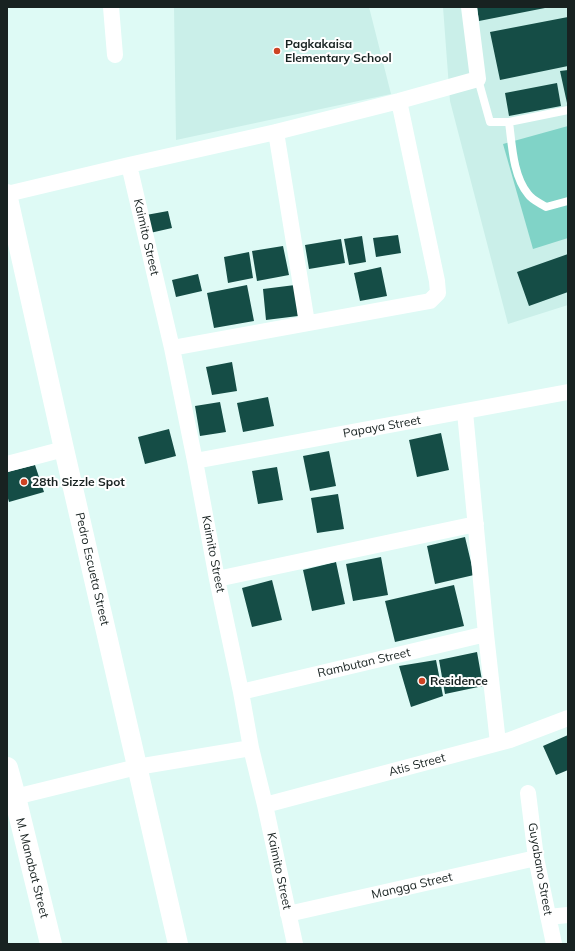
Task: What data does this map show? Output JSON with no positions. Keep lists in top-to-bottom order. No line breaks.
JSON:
{"streets":{"main road":["M. Manabat Street"],"street":["Kaimito Street","Papaya Street","Pedro Escueta Street","Rambutan Street","Atis Street","Guyabano Street","Mangga Street"]},"crossings":[["Kaimito Street","Papaya Street"],["Kaimito Street","Rambutan Street"],["Kaimito Street","Atis Street"],["Kaimito Street","Mangga Street"],["Guyabano Street","Mangga Street"]],"places":["Pagkakaisa Elementary School","28th Sizzle Spot","Residence"]}
